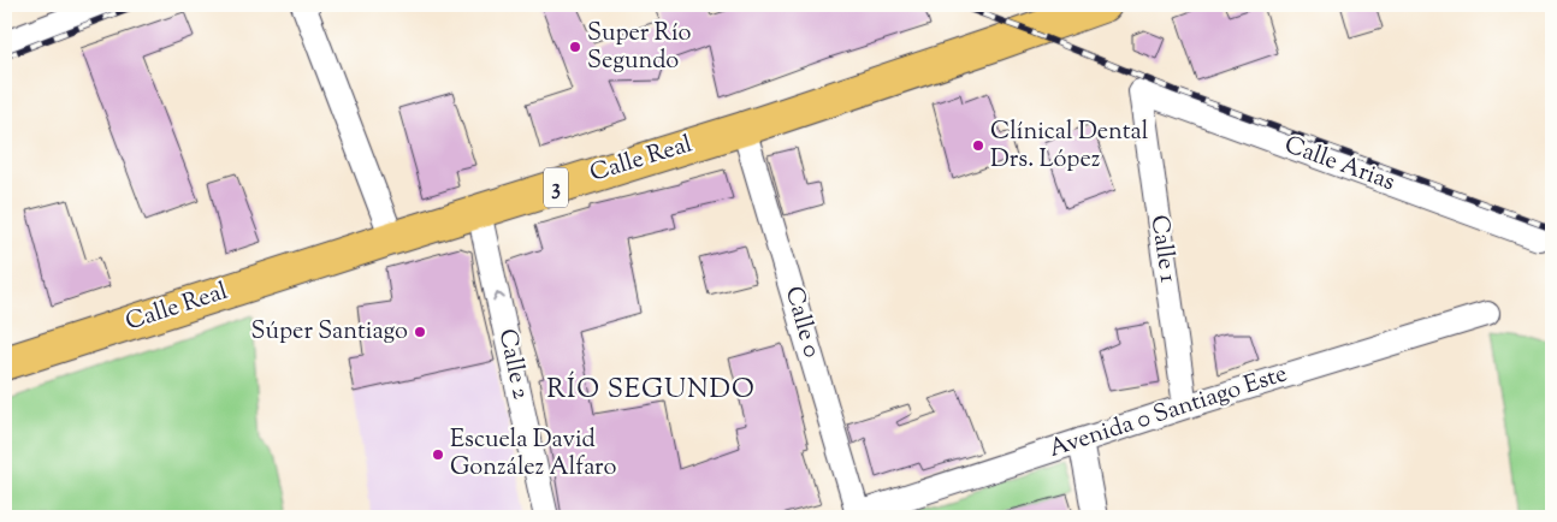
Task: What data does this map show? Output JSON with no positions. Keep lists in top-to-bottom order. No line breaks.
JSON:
{"streets":{"main road":["Calle Real","3"],"street":["Calle Arias","Calle 1","Calle 0","Calle 2","Avenida 0 Santiago Este"]},"crossings":[["Calle Real","Calle 0"],["Calle Real","Calle 2"],["Calle Arias","Calle 1"],["Calle 1","Avenida 0 Santiago Este"],["Calle 0","Avenida 0 Santiago Este"]],"one_way":["Calle 2"],"districts":["RÍO SEGUNDO"],"places":["Super Río Segundo","Clínical Dental Drs. López","Súper Santiago","Escuela David González Alfaro"]}
